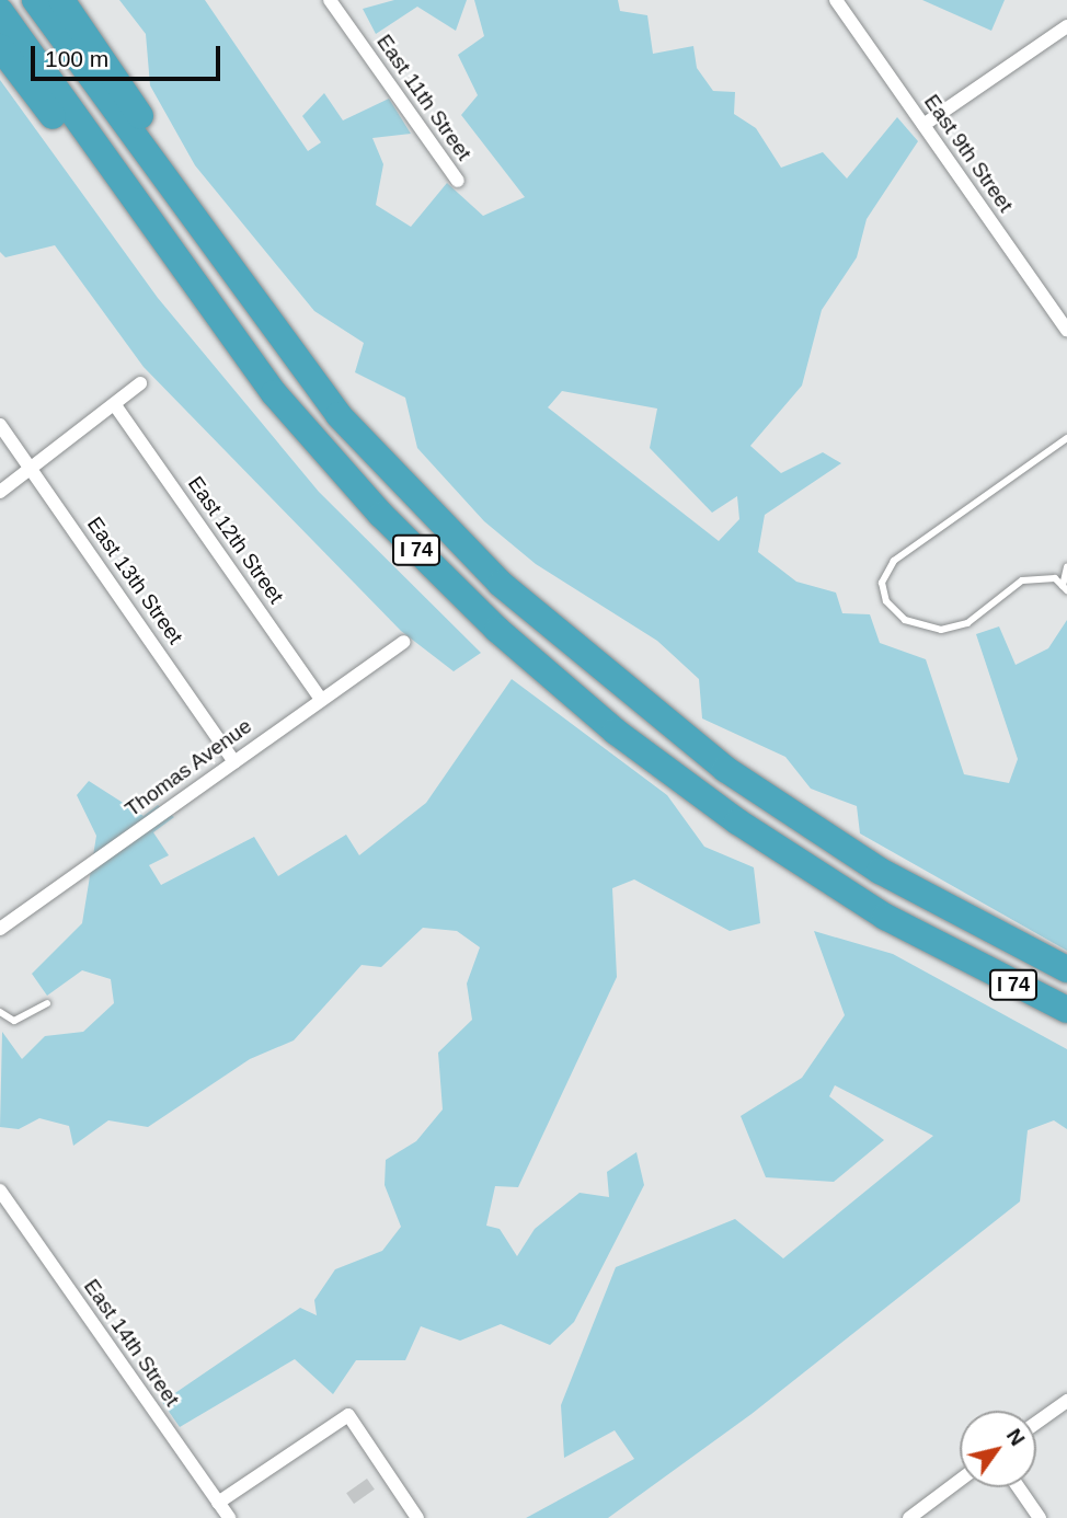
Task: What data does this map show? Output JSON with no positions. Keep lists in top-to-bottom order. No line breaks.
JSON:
{"streets":{"highway":["I 74"],"street":["East 11th Street","East 9th Street","East 12th Street","East 13th Street","Thomas Avenue","East 14th Street"]},"crossings":[["East 12th Street","Thomas Avenue"],["East 13th Street","Thomas Avenue"]],"scale_bar":"100 m","north":"top right"}
